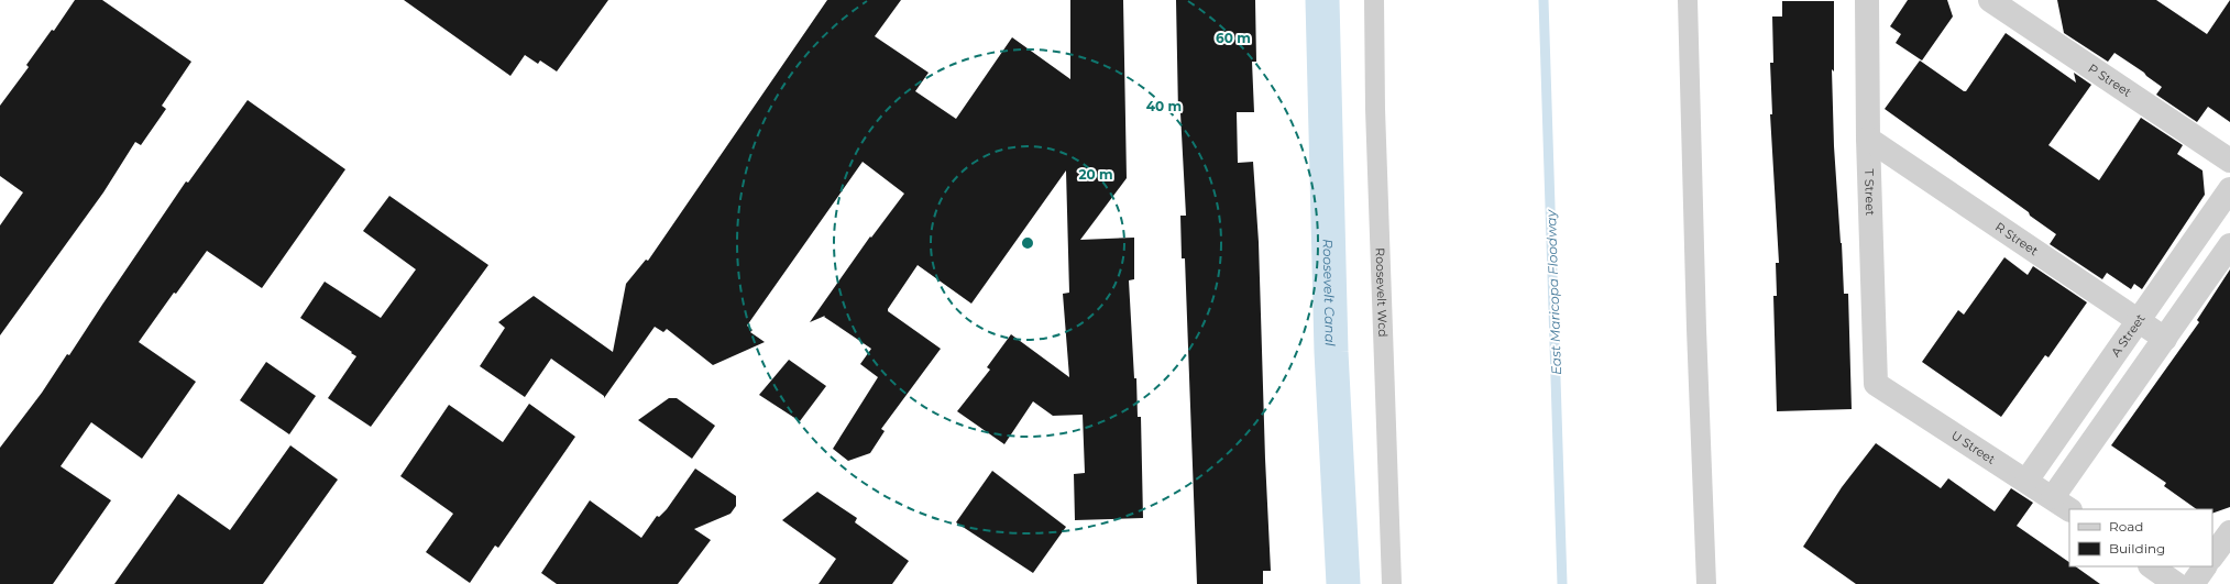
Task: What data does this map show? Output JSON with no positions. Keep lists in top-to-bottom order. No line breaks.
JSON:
{"streets":{"street":["P Street","T Street","R Street","A Street","U Street"],"lane":["Roosevelt Wcd"]},"crossings":[["T Street","R Street"],["T Street","U Street"],["R Street","A Street"],["A Street","U Street"]],"water":["Roosevelt Canal","East Maricopa Floodway"],"legend":["Road","Building"],"rings":["60 m","40 m","20 m"]}
